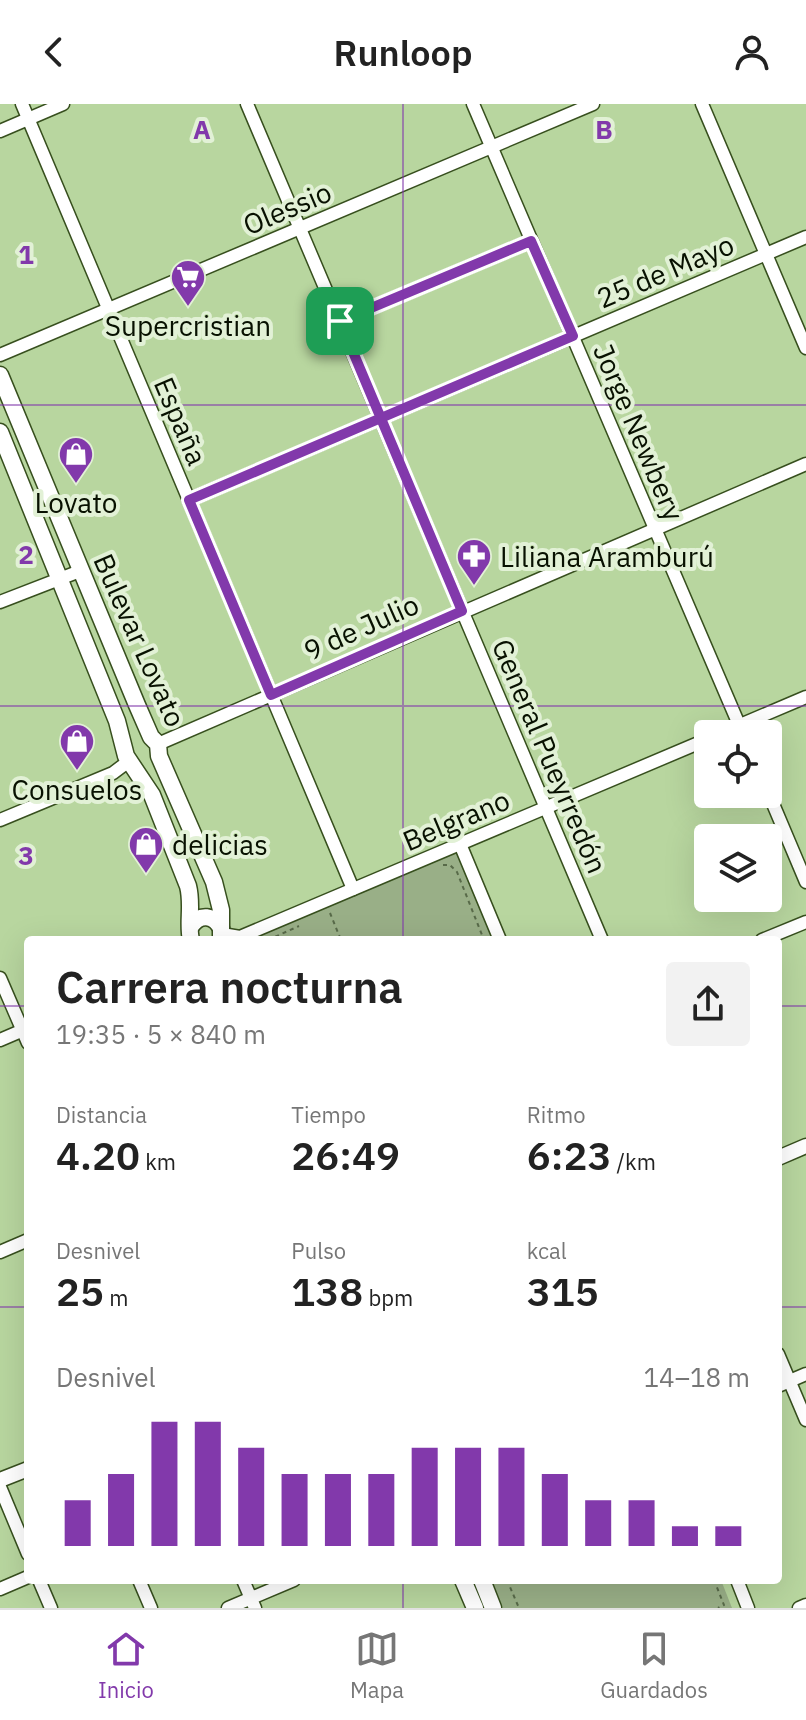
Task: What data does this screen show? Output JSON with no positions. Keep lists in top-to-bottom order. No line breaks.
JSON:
{"streets":{"main road":["9 de Julio","Bulevar Lovato"],"street":["Olessio","25 de Mayo","España","Jorge Newbery","General Pueyrredón","Belgrano"]},"crossings":[["Olessio","España"],["Olessio","Jorge Newbery"],["Olessio","General Pueyrredón"],["25 de Mayo","España"],["25 de Mayo","Jorge Newbery"],["25 de Mayo","General Pueyrredón"],["España","9 de Julio"],["España","Belgrano"],["Jorge Newbery","9 de Julio"],["9 de Julio","Bulevar Lovato"],["9 de Julio","General Pueyrredón"],["General Pueyrredón","Belgrano"]],"places":{"supermarket":["Supercristian"],"shop":["Lovato","Consuelos","delicias"],"pharmacy":["Liliana Aramburú"]},"page":{"header":"Runloop","heading":["Carrera nocturna","19:35 · 5 × 840 m"],"stats":[["Distancia","4.20 km"],["Tiempo","26:49"],["Ritmo","6:23 /km"],["Desnivel","25 m"],["Pulso","138 bpm"],["kcal","315"]],"chart":["Desnivel","14–18 m"],"tabs":["Inicio","Mapa","Guardados"]},"grid":{"columns":["A","B"],"rows":["1","2","3"]}}
